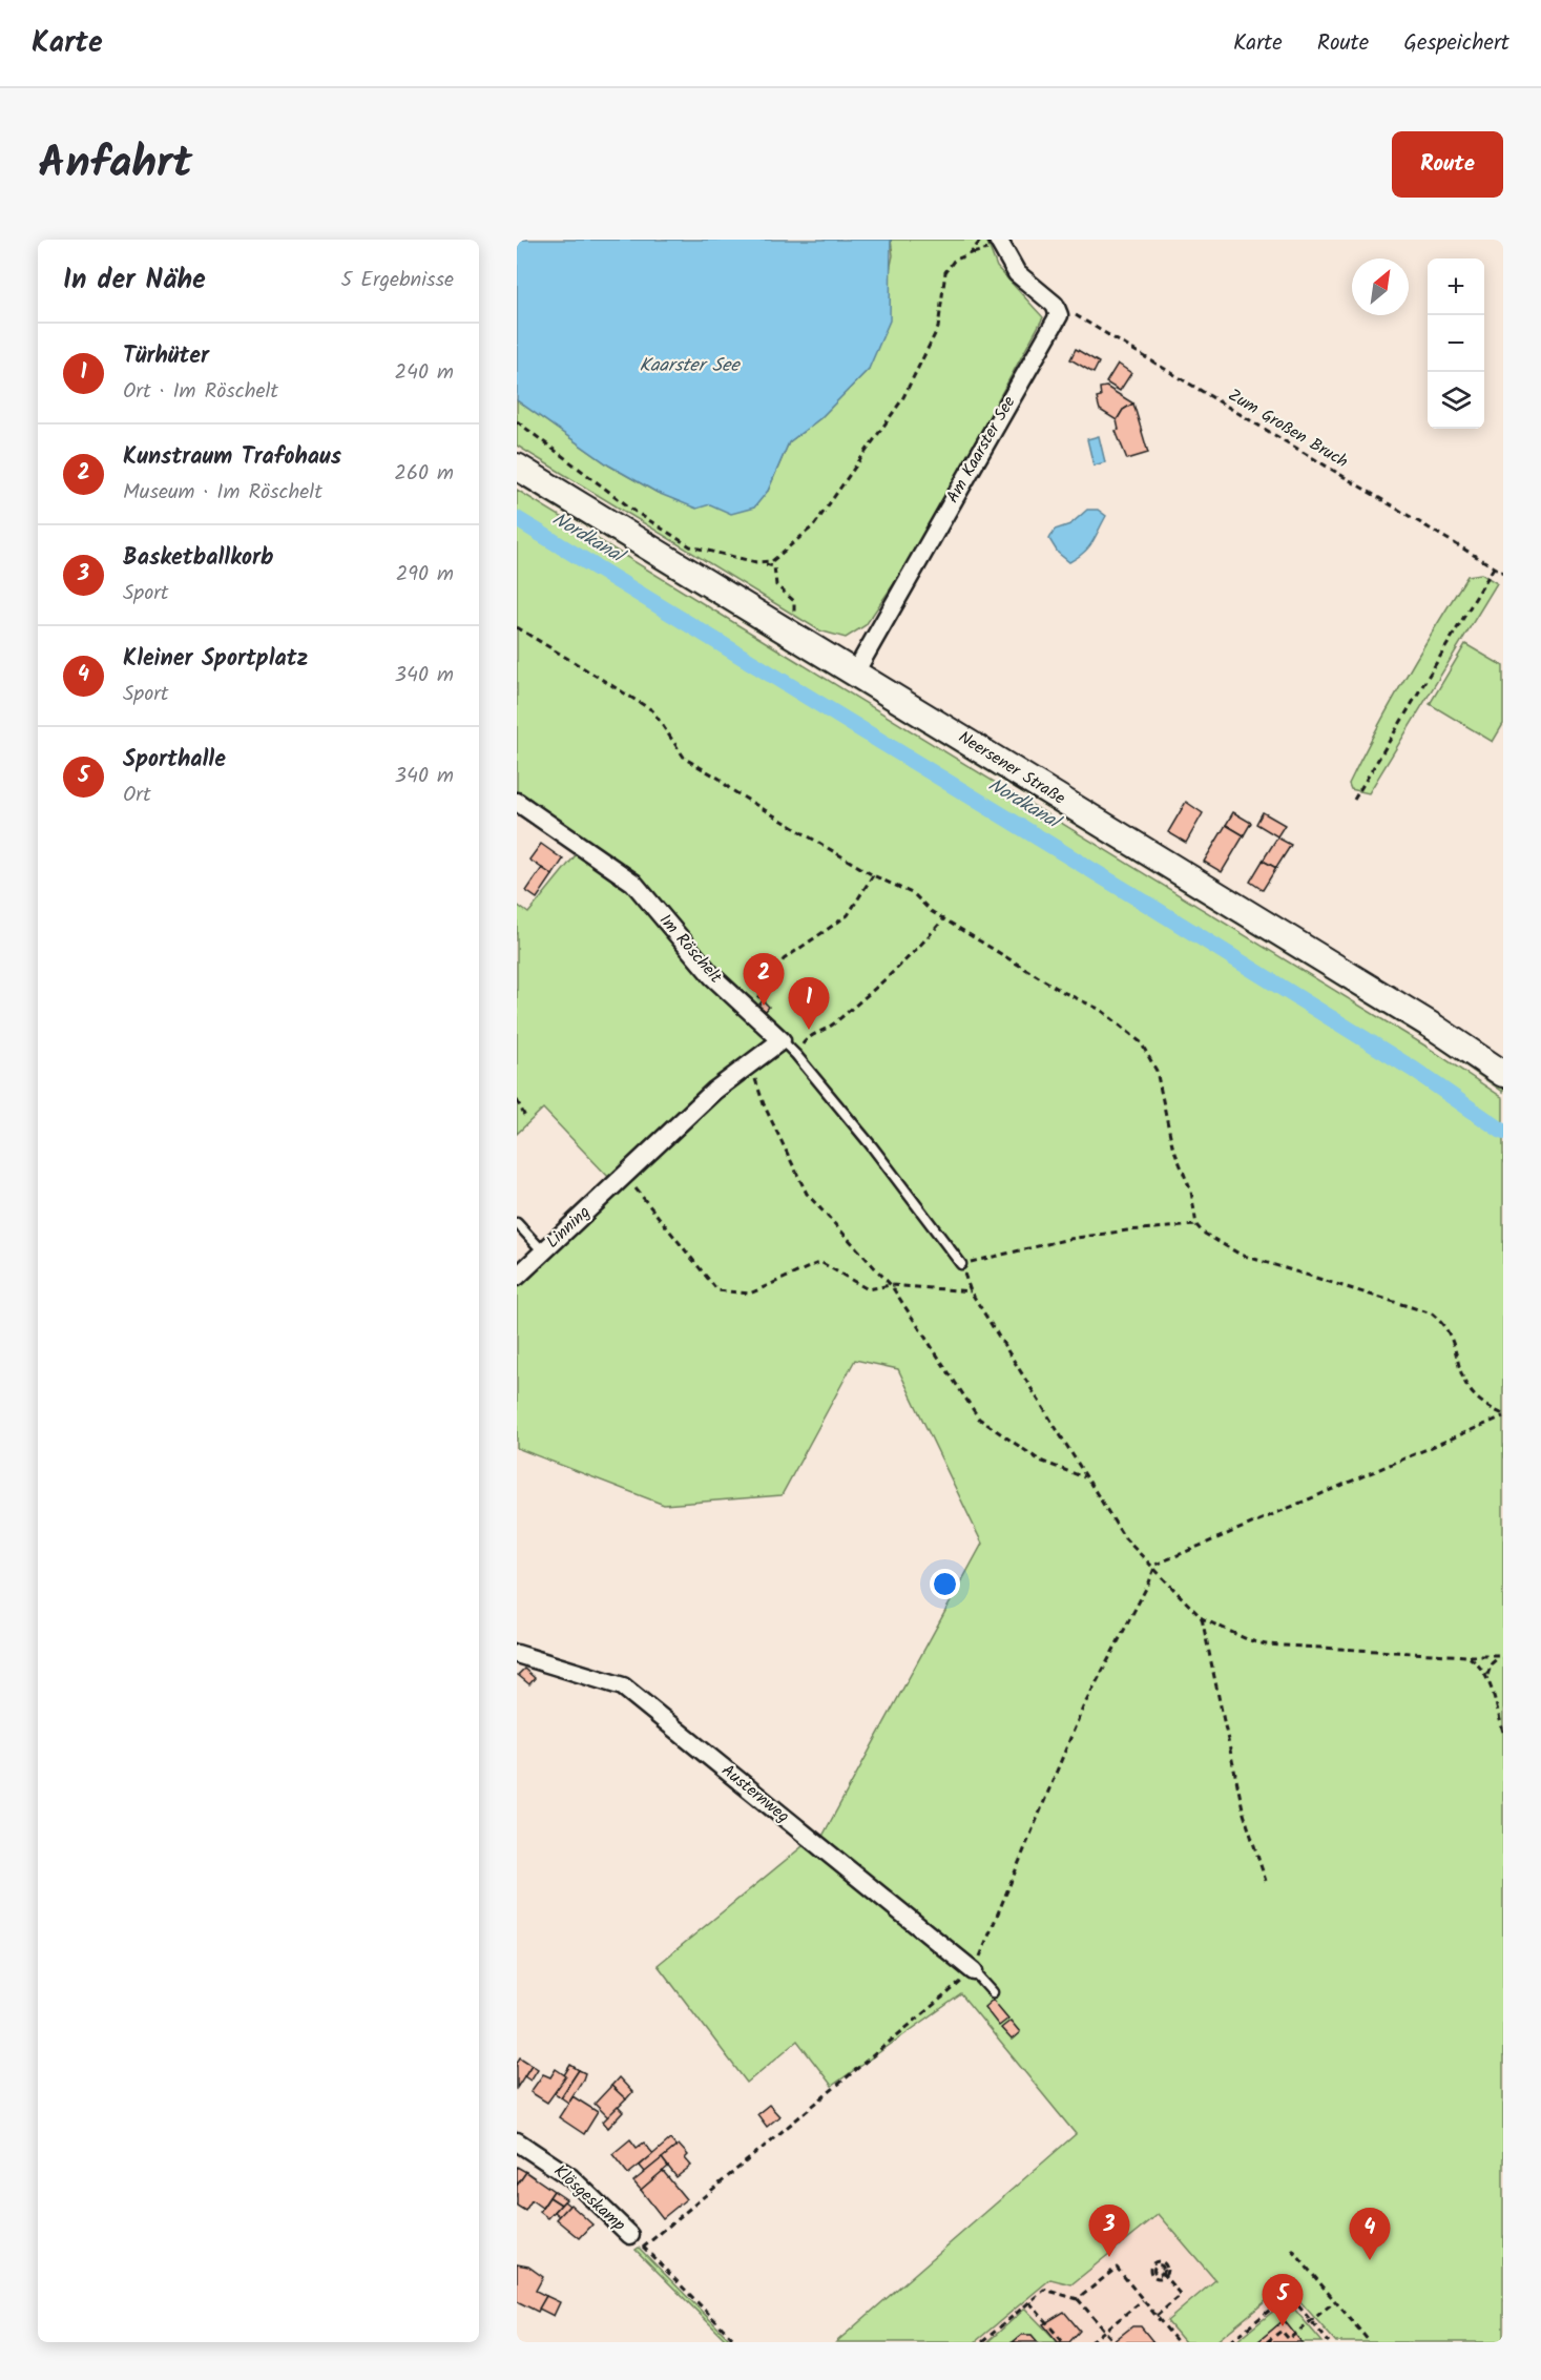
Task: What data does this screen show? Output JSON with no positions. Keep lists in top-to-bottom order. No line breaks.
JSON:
{"streets":{"main road":["Neersener Straße"],"street":["Am Kaarster See","Im Röschelt","Linning","Austernweg","Klösgeskamp"],"path":["Zum Großen Bruch"]},"crossings":[["Zum Großen Bruch","Am Kaarster See"],["Am Kaarster See","Neersener Straße"]],"water":["Kaarster See","Nordkanal"],"north":"top right","page":{"header":"Karte","nav":["Karte","Route","Gespeichert"],"title":"Anfahrt","buttons":"Route","heading":["In der Nähe","5 Ergebnisse"],"map_buttons":["+","−"],"list":[{"mark":"1","name":"Türhüter","note":"Ort · Im Röschelt","value":"240 m"},{"mark":"2","name":"Kunstraum Trafohaus","note":"Museum · Im Röschelt","value":"260 m"},{"mark":"3","name":"Basketballkorb","note":"Sport","value":"290 m"},{"mark":"4","name":"Kleiner Sportplatz","note":"Sport","value":"340 m"},{"mark":"5","name":"Sporthalle","note":"Ort","value":"340 m"}],"pins":["2","1","3","4","5"]}}
